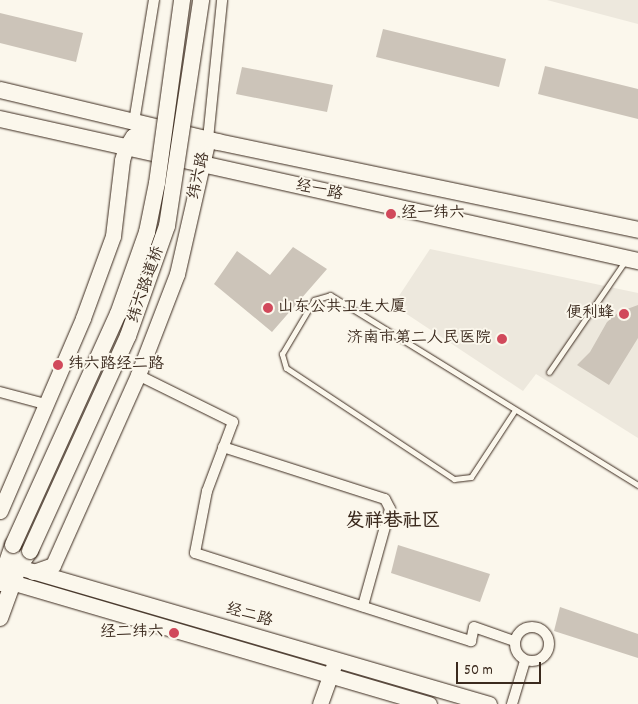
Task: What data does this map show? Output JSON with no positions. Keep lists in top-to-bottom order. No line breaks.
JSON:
{"streets":{"main road":["经一路","纬六路道桥"],"street":["纬六路","经二路"]},"crossings":[["纬六路","经一路"],["纬六路","纬六路道桥"],["纬六路","经二路"],["纬六路道桥","经二路"]],"districts":["发祥巷社区"],"places":["经一纬六","山东公共卫生大厦","便利蜂","济南市第二人民医院","纬六路经二路","经二纬六"],"scale_bar":"50 m"}
